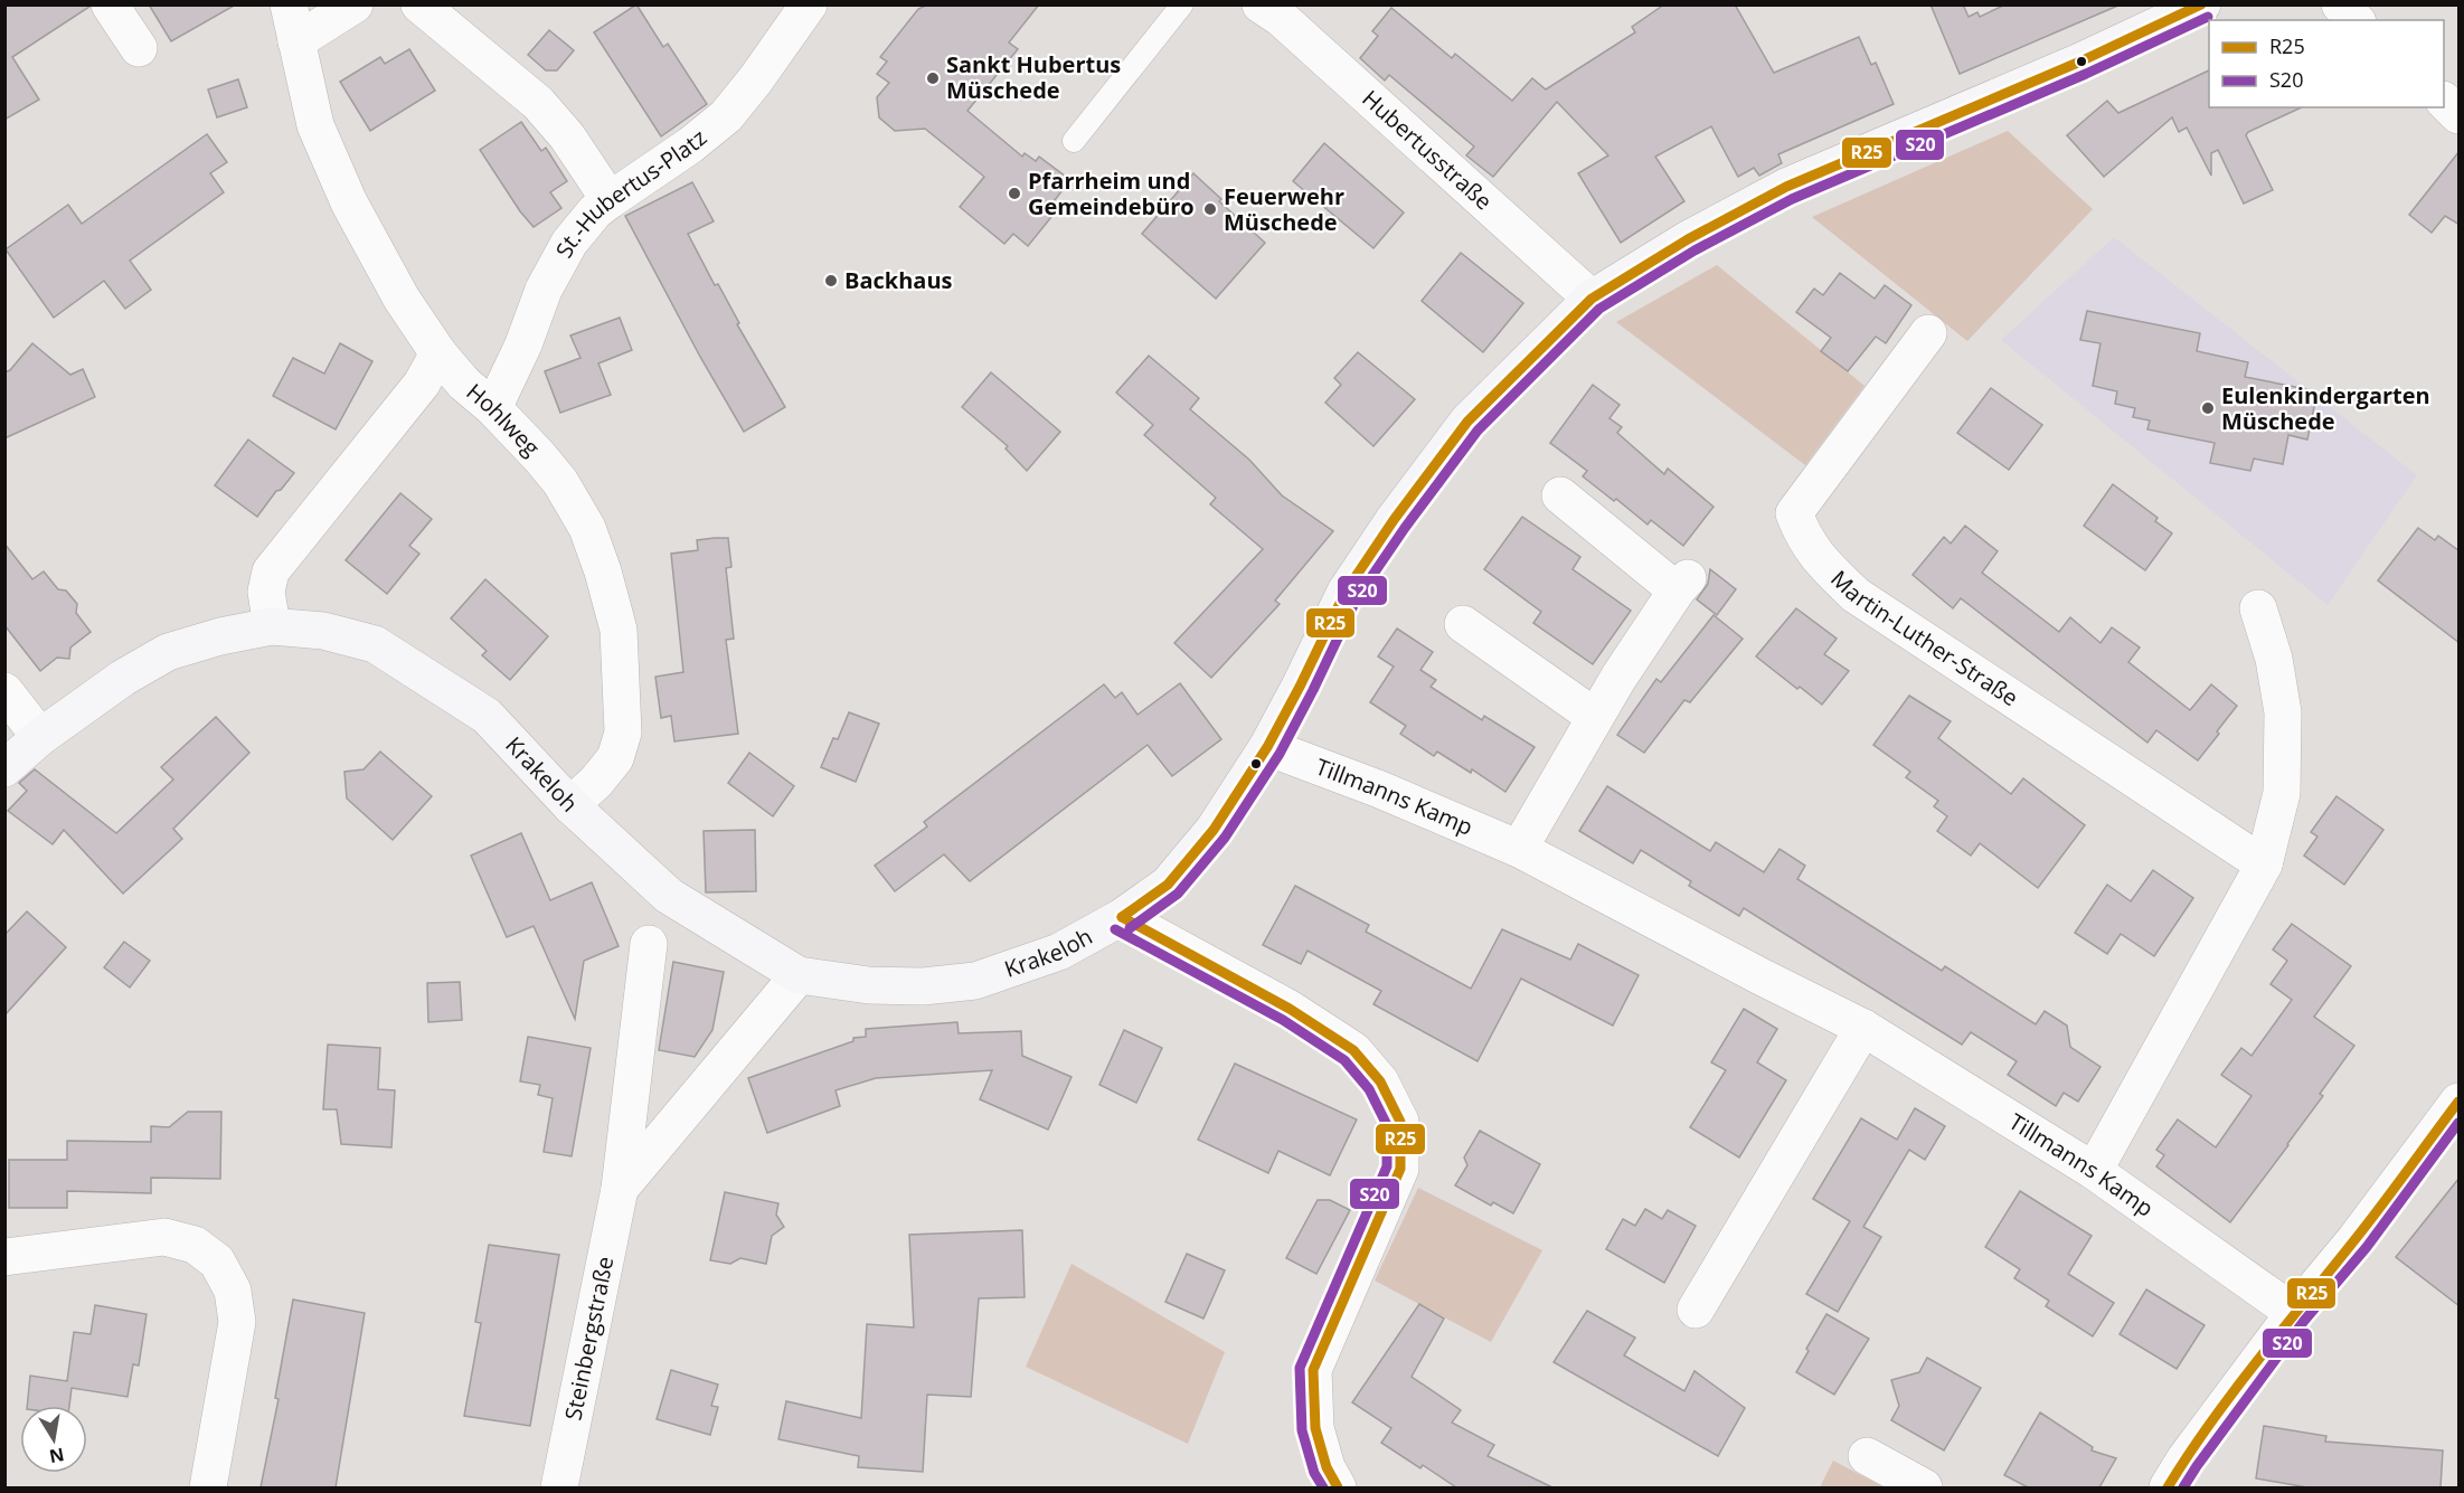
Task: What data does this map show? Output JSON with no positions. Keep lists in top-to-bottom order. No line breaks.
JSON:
{"streets":{"street":["Hubertusstraße","St.-Hubertus-Platz","Hohlweg","Martin-Luther-Straße","Krakeloh","Tillmanns Kamp","Steinbergstraße"]},"crossings":[["Hubertusstraße","Krakeloh"],["St.-Hubertus-Platz","Hohlweg"],["Hohlweg","Krakeloh"],["Krakeloh","Tillmanns Kamp"],["Krakeloh","Steinbergstraße"]],"places":["Sankt Hubertus Müschede","Pfarrheim und Gemeindebüro","Feuerwehr Müschede","Backhaus","Eulenkindergarten Müschede"],"lines":["transit line R25","transit line S20"],"legend":["R25","S20"],"north":"bottom"}
